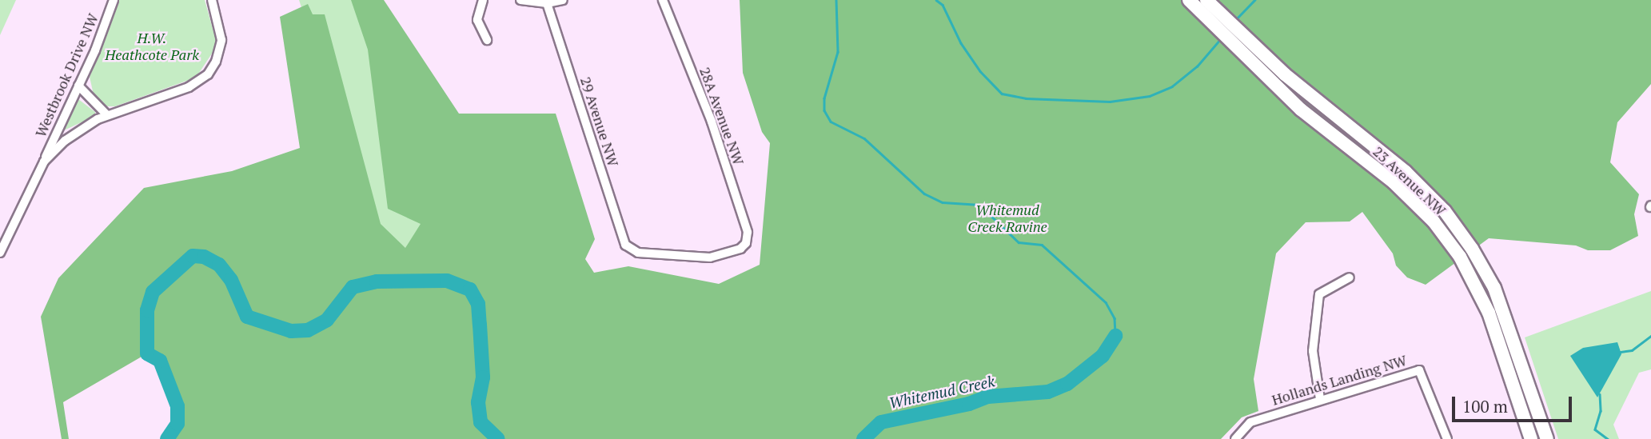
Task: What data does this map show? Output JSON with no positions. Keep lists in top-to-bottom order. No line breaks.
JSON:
{"streets":{"main road":["23 Avenue NW"],"street":["Westbrook Drive NW","28A Avenue NW","29 Avenue NW","Hollands Landing NW"]},"crossings":[["28A Avenue NW","29 Avenue NW"]],"water":["Whitemud Creek"],"parks":["H.W. Heathcote Park","Whitemud Creek Ravine"],"scale_bar":"100 m"}
